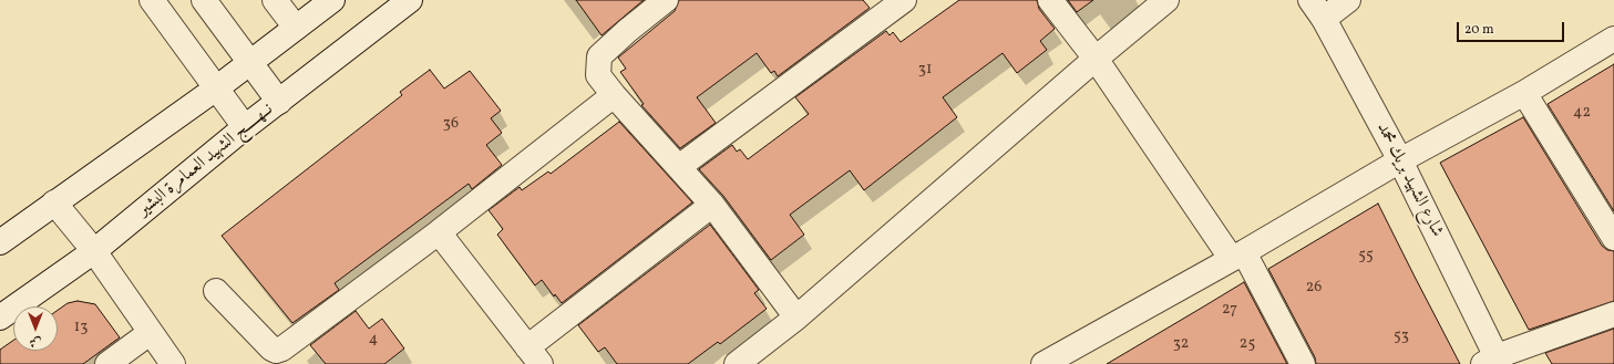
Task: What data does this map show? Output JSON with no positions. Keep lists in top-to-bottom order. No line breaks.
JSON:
{"streets":{"street":["نــهـــــج الشهيد العمامرة البشير","شارع الشهيد بريك محمد"]},"house_numbers":["31","42","36","55","26","27","13","53","4","32","25"],"scale_bar":"20 m","north":"bottom"}
